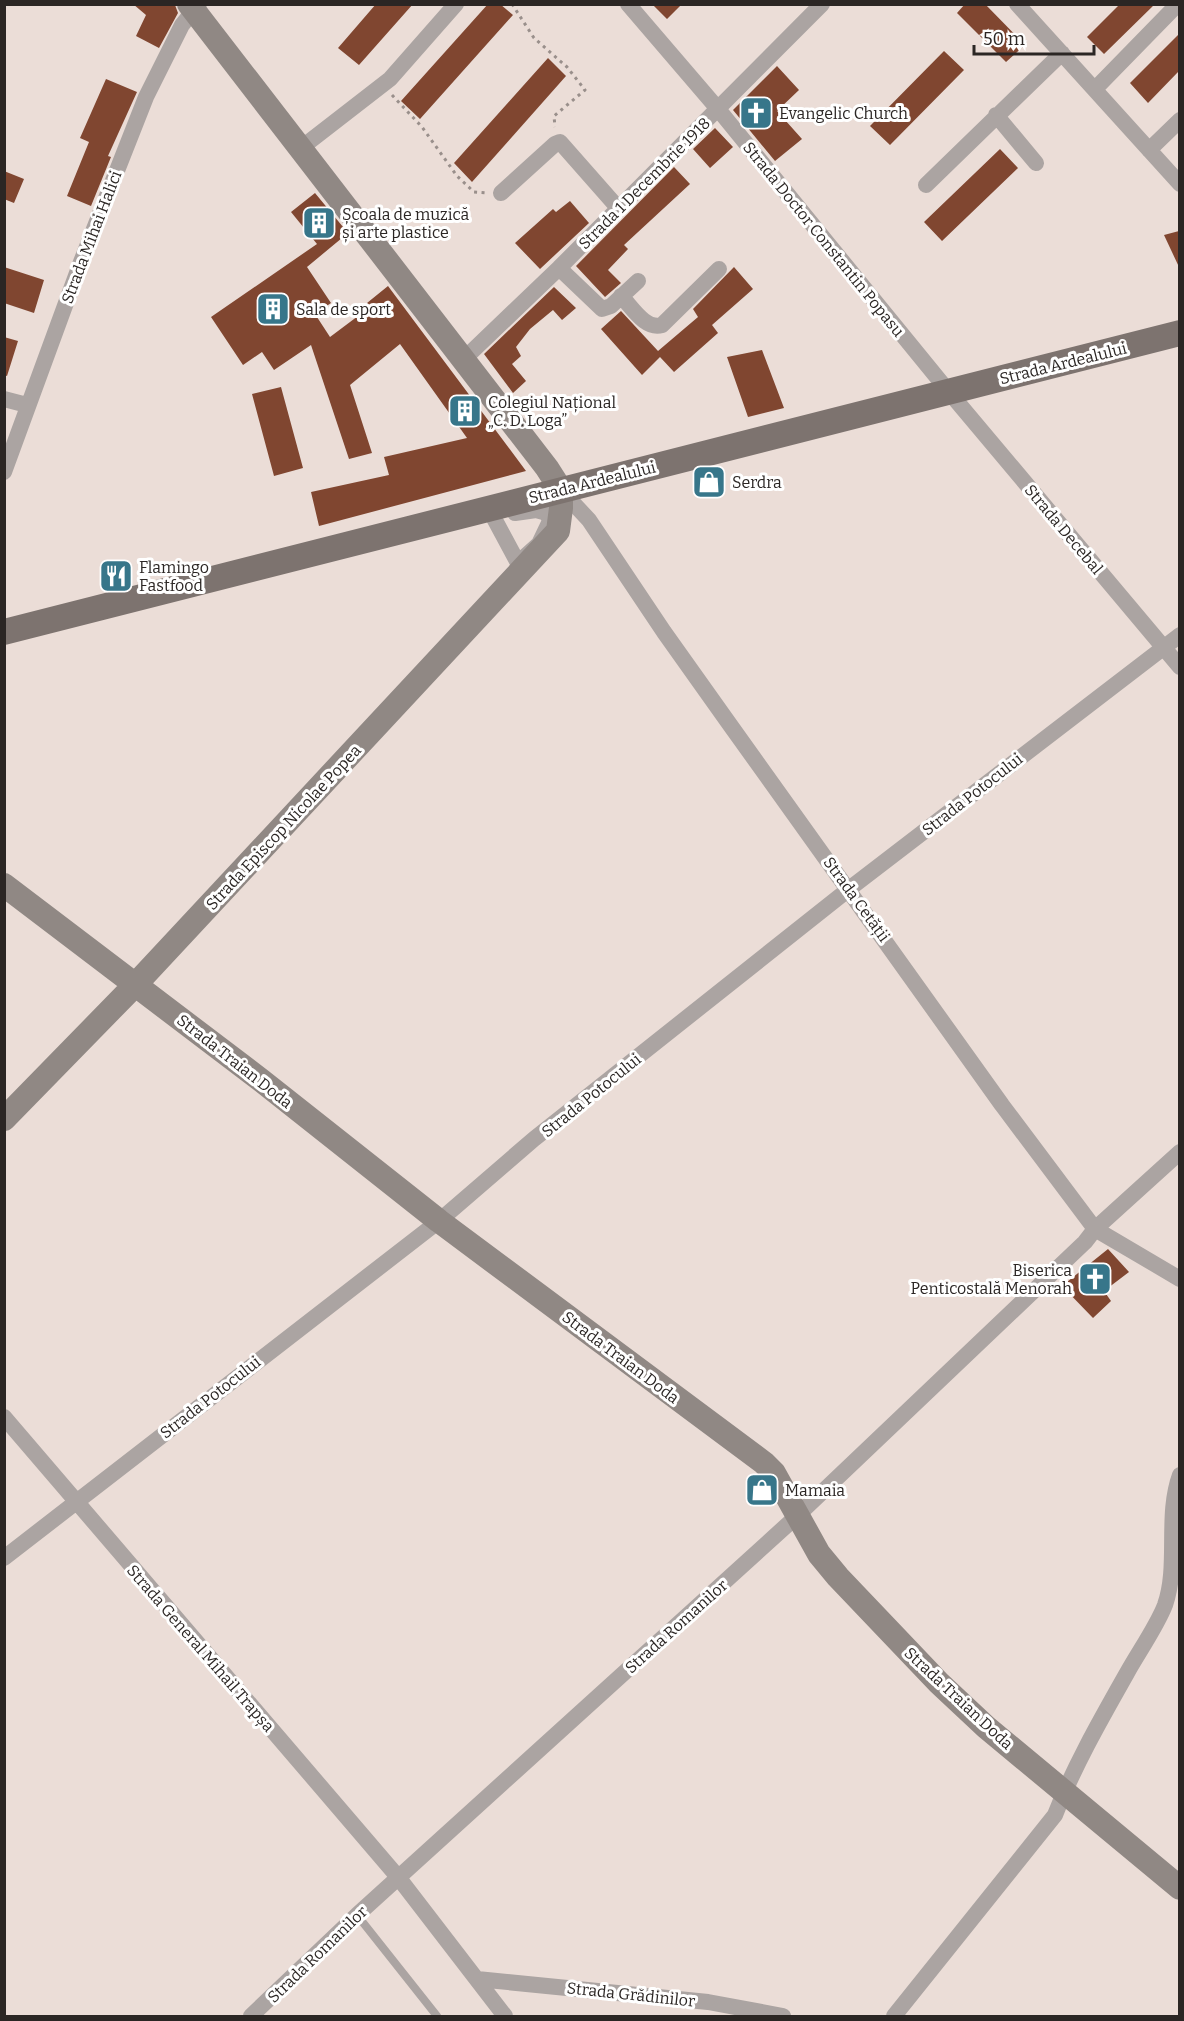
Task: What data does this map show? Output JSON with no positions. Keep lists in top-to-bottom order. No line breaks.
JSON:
{"streets":{"main road":["Strada Ardealului"],"street":["Strada 1 Decembrie 1918","Strada Mihai Halici","Strada Doctor Constantin Popasu","Strada Decebal","Strada Potocului","Strada Episcop Nicolae Popea","Strada Cetății","Strada Traian Doda","Strada Romanilor","Strada General Mihail Trapșa","Strada Grădinilor"]},"crossings":[["Strada 1 Decembrie 1918","Strada Doctor Constantin Popasu"],["Strada Doctor Constantin Popasu","Strada Ardealului"],["Strada Doctor Constantin Popasu","Strada Decebal"],["Strada Ardealului","Strada Decebal"],["Strada Ardealului","Strada Episcop Nicolae Popea"],["Strada Ardealului","Strada Cetății"],["Strada Decebal","Strada Potocului"],["Strada Potocului","Strada Cetății"],["Strada Potocului","Strada Traian Doda"],["Strada Potocului","Strada General Mihail Trapșa"],["Strada Episcop Nicolae Popea","Strada Cetății"],["Strada Episcop Nicolae Popea","Strada Traian Doda"],["Strada Cetății","Strada Romanilor"],["Strada Traian Doda","Strada Romanilor"],["Strada Romanilor","Strada General Mihail Trapșa"]],"places":{"church":["Evangelic Church","Biserica Penticostală Menorah"],"building":["Școala de muzică și arte plastice","Sala de sport","Colegiul Național „C. D. Loga”"],"shop":["Serdra","Mamaia"],"restaurant":["Flamingo Fastfood"]},"scale_bar":"50 m"}
